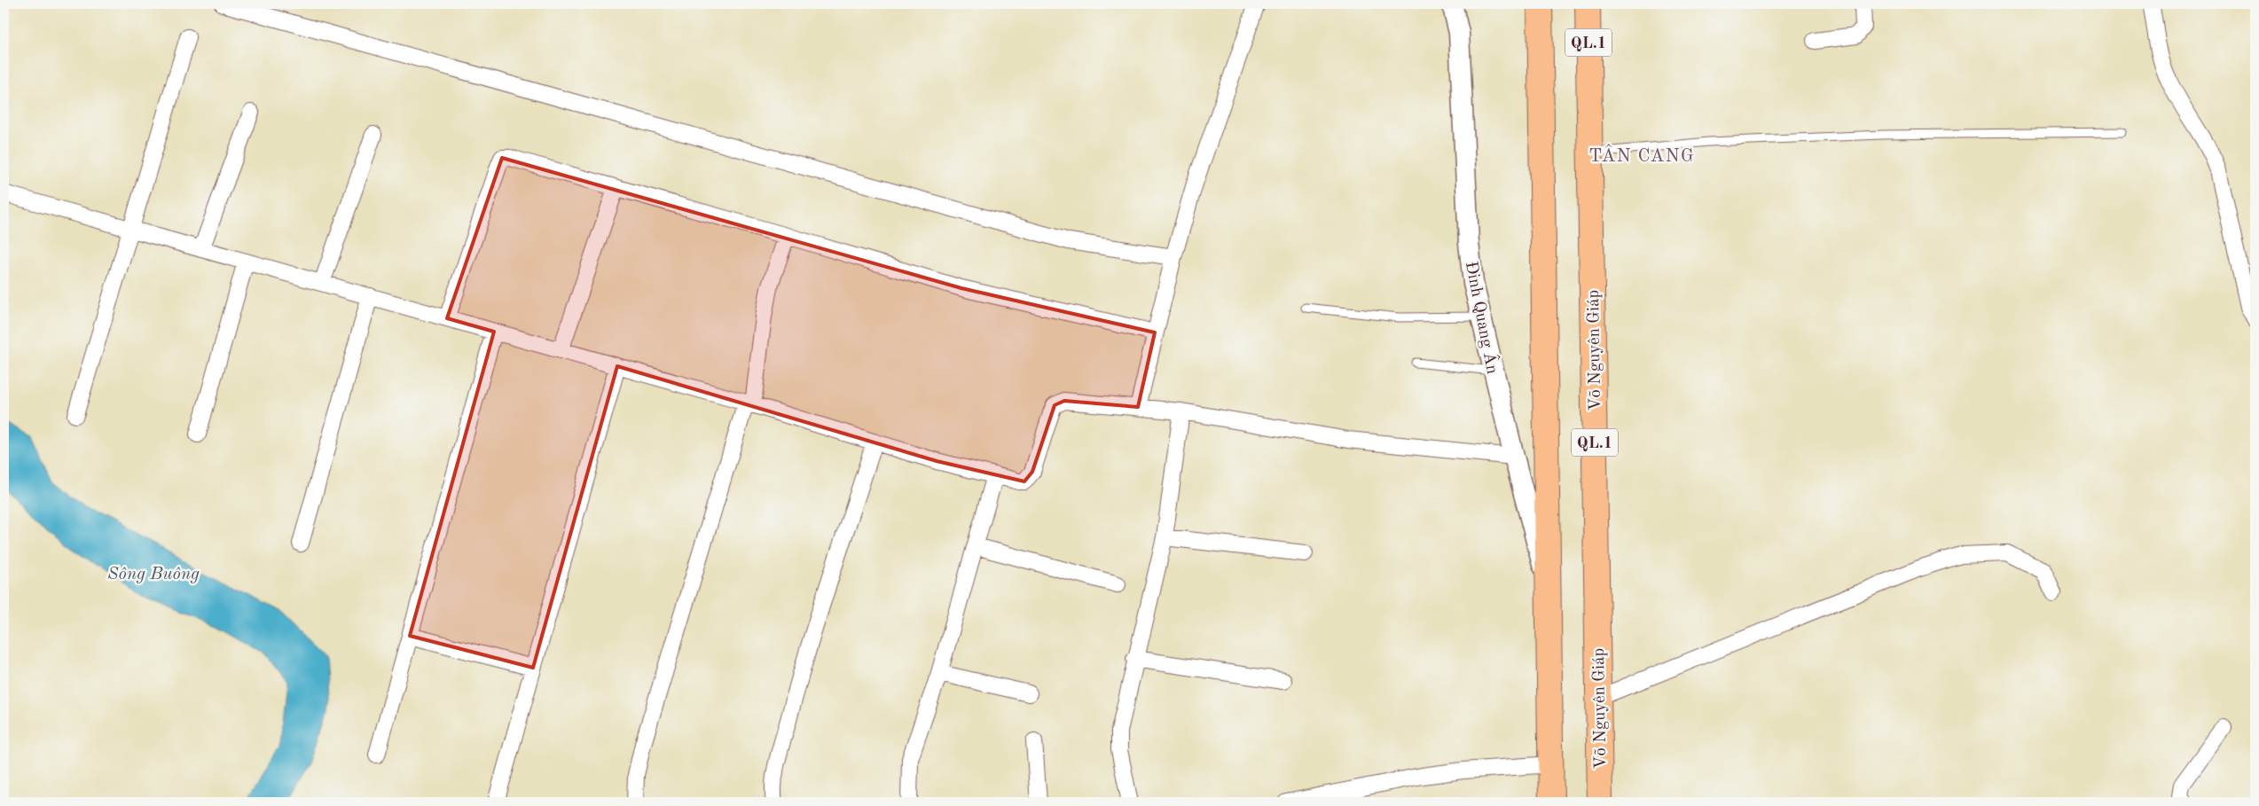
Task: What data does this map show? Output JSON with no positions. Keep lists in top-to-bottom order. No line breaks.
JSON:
{"streets":{"highway":["QL.1","Võ Nguyên Giáp"],"street":["Đinh Quang Ân"]},"crossings":[["QL.1","Đinh Quang Ân"]],"districts":["TÂN CANG"],"water":["Sông Buông"]}
